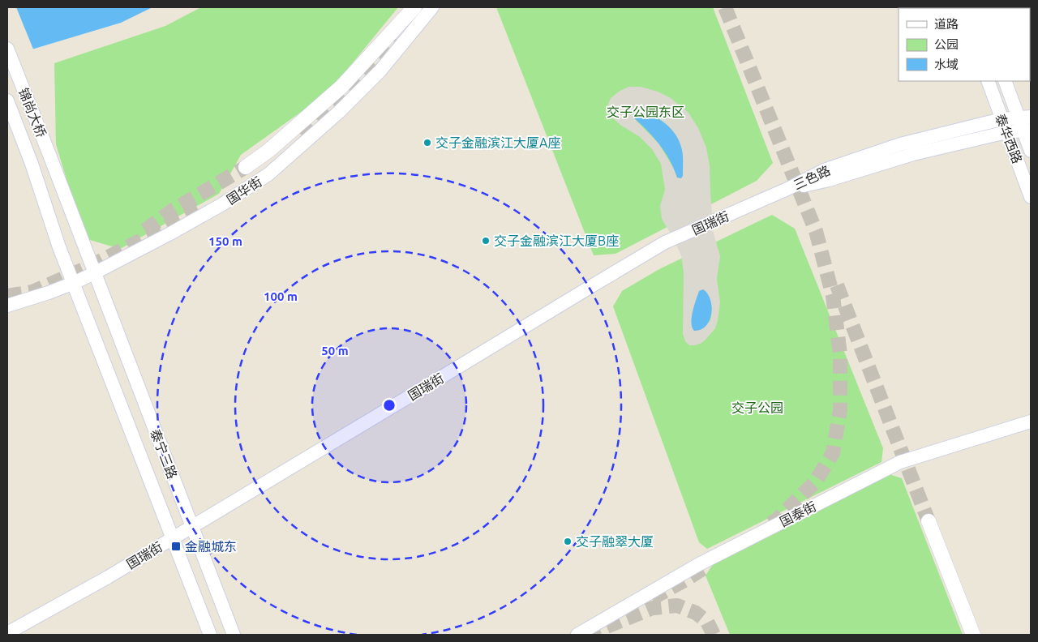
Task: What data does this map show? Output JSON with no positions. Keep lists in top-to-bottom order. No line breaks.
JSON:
{"streets":{"street":["锦尚大桥","泰华西路","三色路","国华街","国瑞街","泰宁三路","国泰街"]},"crossings":[["锦尚大桥","国华街"],["锦尚大桥","泰宁三路"],["泰华西路","三色路"],["三色路","国瑞街"],["国华街","泰宁三路"],["国瑞街","泰宁三路"]],"parks":["交子公园东区","交子公园"],"places":{"other":["交子金融滨江大厦A座","交子金融滨江大厦B座","交子融翠大厦"],"transit":["金融城东"]},"legend":["道路","公园","水域"],"rings":["150 m","100 m","50 m"]}
